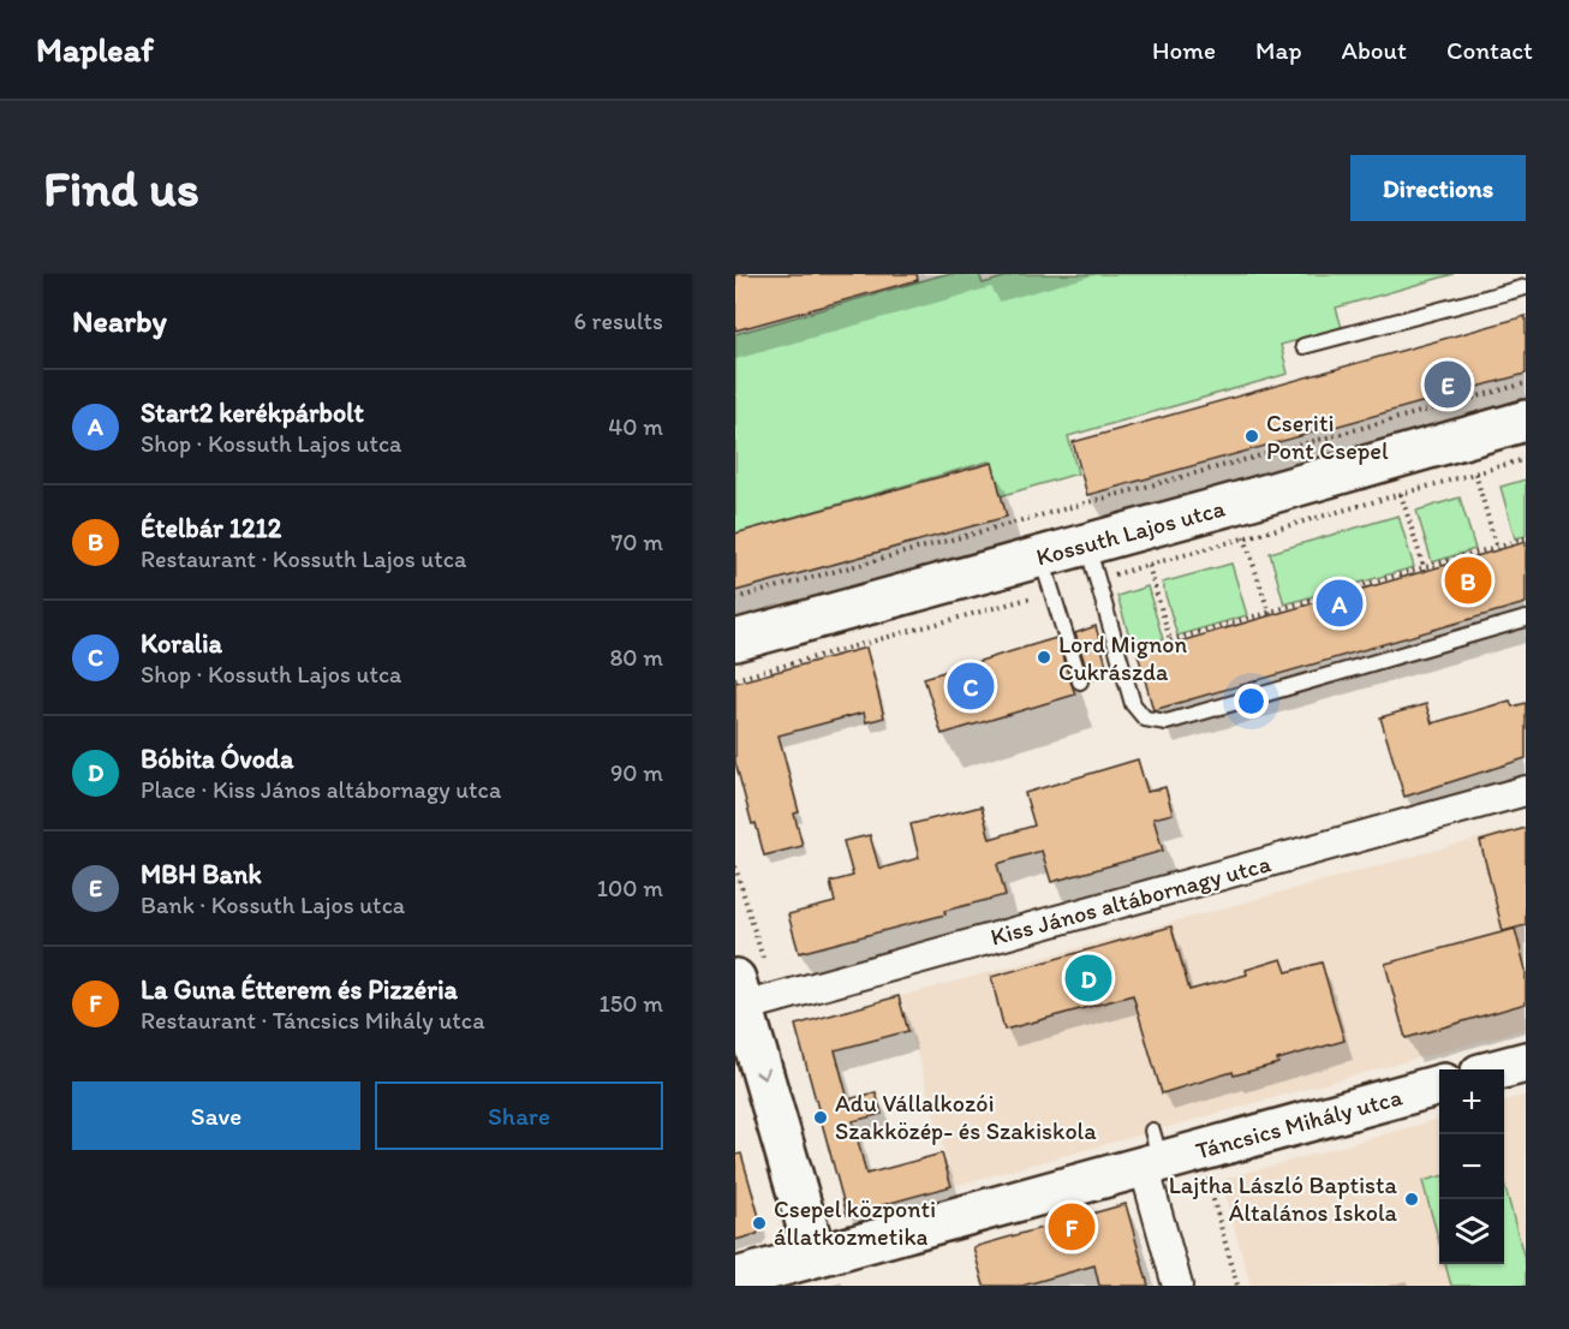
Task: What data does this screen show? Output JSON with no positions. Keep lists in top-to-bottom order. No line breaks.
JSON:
{"streets":{"street":["Kossuth Lajos utca","Kiss János altábornagy utca","Táncsics Mihály utca"]},"places":["Cseriti Pont Csepel","Lord Mignon Cukrászda","Adu Vállalkozói Szakközép- és Szakiskola","Lajtha László Baptista Általános Iskola","Csepel központi állatkozmetika"],"page":{"header":"Mapleaf","nav":["Home","Map","About","Contact"],"buttons":["Directions",["Save","Share"]],"title":"Find us","heading":["Nearby","6 results"],"pins":["E","B","A","C","D","F"],"list":[{"mark":"A","name":"Start2 kerékpárbolt","note":"Shop · Kossuth Lajos utca","value":"40 m"},{"mark":"B","name":"Ételbár 1212","note":"Restaurant · Kossuth Lajos utca","value":"70 m"},{"mark":"C","name":"Koralia","note":"Shop · Kossuth Lajos utca","value":"80 m"},{"mark":"D","name":"Bóbita Óvoda","note":"Place · Kiss János altábornagy utca","value":"90 m"},{"mark":"E","name":"MBH Bank","note":"Bank · Kossuth Lajos utca","value":"100 m"},{"mark":"F","name":"La Guna Étterem és Pizzéria","note":"Restaurant · Táncsics Mihály utca","value":"150 m"}],"map_buttons":["+","−"]}}
